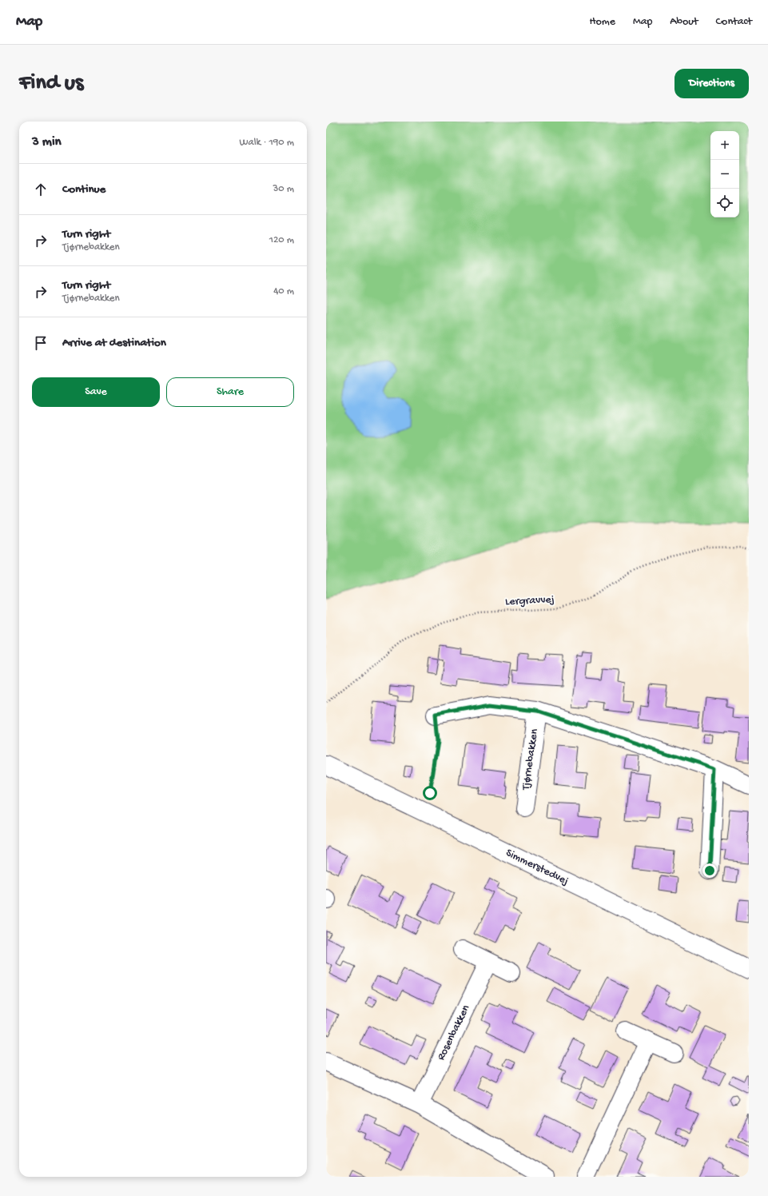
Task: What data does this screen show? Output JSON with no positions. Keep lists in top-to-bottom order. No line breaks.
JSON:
{"streets":{"street":["Tjørnebakken","Simmerstedvej","Rosenbakken"],"path":["Lergravvej"]},"page":{"header":"Map","nav":["Home","Map","About","Contact"],"buttons":["Directions",["Save","Share"]],"title":"Find us","heading":["3 min","Walk · 190 m"],"map_buttons":["+","−"],"list":[["Continue","30 m"],["Turn right","Tjørnebakken","120 m"],["Turn right","Tjørnebakken","40 m"],"Arrive at destination"]}}
